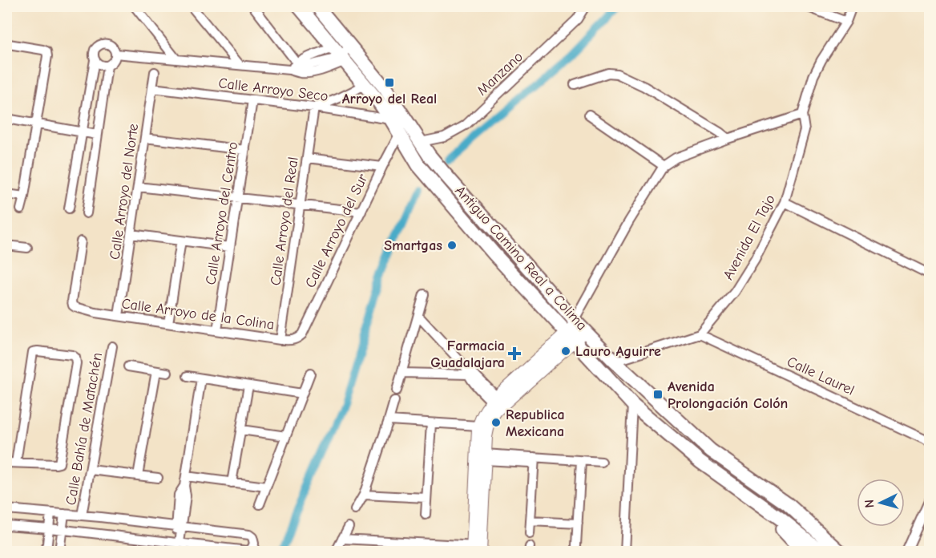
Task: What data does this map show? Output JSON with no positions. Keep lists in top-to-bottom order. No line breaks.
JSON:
{"streets":{"main road":["Antiguo Camino Real a Colima"],"street":["Manzano","Calle Arroyo Seco","Calle Arroyo del Norte","Calle Arroyo del Centro","Calle Arroyo del Real","Calle Arroyo del Sur","Avenida El Tajo","Calle Arroyo de la Colina","Calle Laurel","Calle Bahía de Matachén"]},"crossings":[["Manzano","Antiguo Camino Real a Colima"],["Calle Arroyo Seco","Calle Arroyo del Norte"],["Calle Arroyo Seco","Calle Arroyo del Centro"],["Calle Arroyo Seco","Calle Arroyo del Real"],["Calle Arroyo Seco","Antiguo Camino Real a Colima"],["Calle Arroyo del Norte","Calle Arroyo de la Colina"],["Calle Arroyo del Centro","Calle Arroyo de la Colina"],["Calle Arroyo del Real","Calle Arroyo de la Colina"],["Calle Arroyo del Sur","Antiguo Camino Real a Colima"],["Calle Arroyo del Sur","Calle Arroyo de la Colina"],["Avenida El Tajo","Calle Laurel"]],"places":{"transit":["Arroyo del Real","Avenida Prolongación Colón"],"other":["Smartgas","Lauro Aguirre","Republica Mexicana"],"health":["Farmacia Guadalajara"]},"north":"left"}
